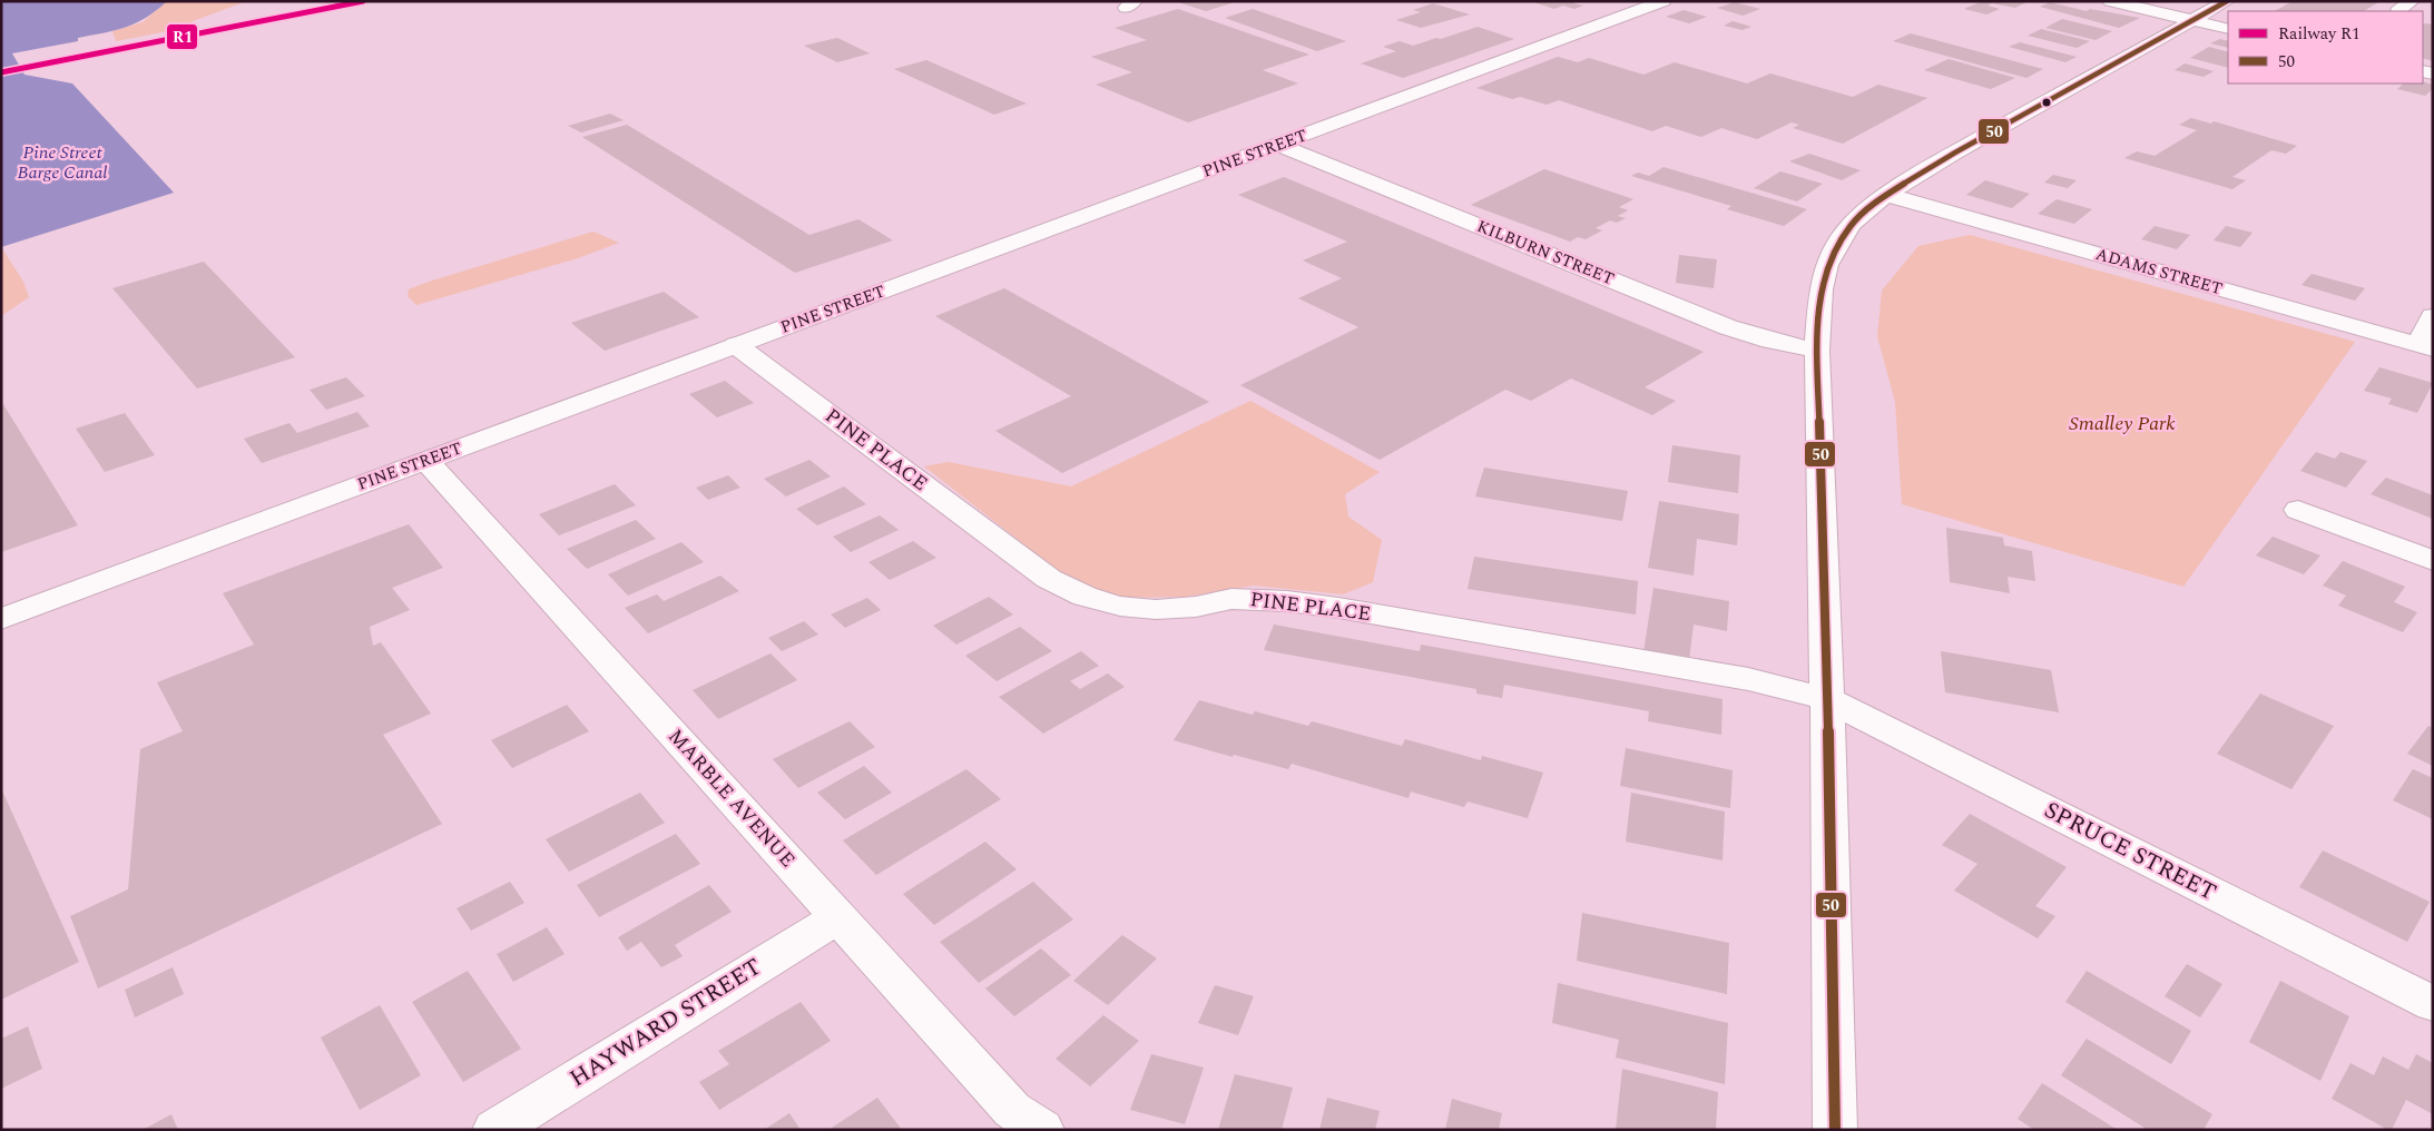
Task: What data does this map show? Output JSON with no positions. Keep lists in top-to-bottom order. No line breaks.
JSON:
{"streets":{"street":["PINE STREET","KILBURN STREET","ADAMS STREET","PINE PLACE","MARBLE AVENUE","SPRUCE STREET","HAYWARD STREET"]},"crossings":[["PINE STREET","KILBURN STREET"],["PINE STREET","PINE PLACE"],["PINE STREET","MARBLE AVENUE"],["PINE PLACE","SPRUCE STREET"],["MARBLE AVENUE","HAYWARD STREET"]],"water":["Pine Street Barge Canal"],"parks":["Smalley Park"],"lines":["rail line R1","transit line 50"],"legend":["Railway R1","50"]}
